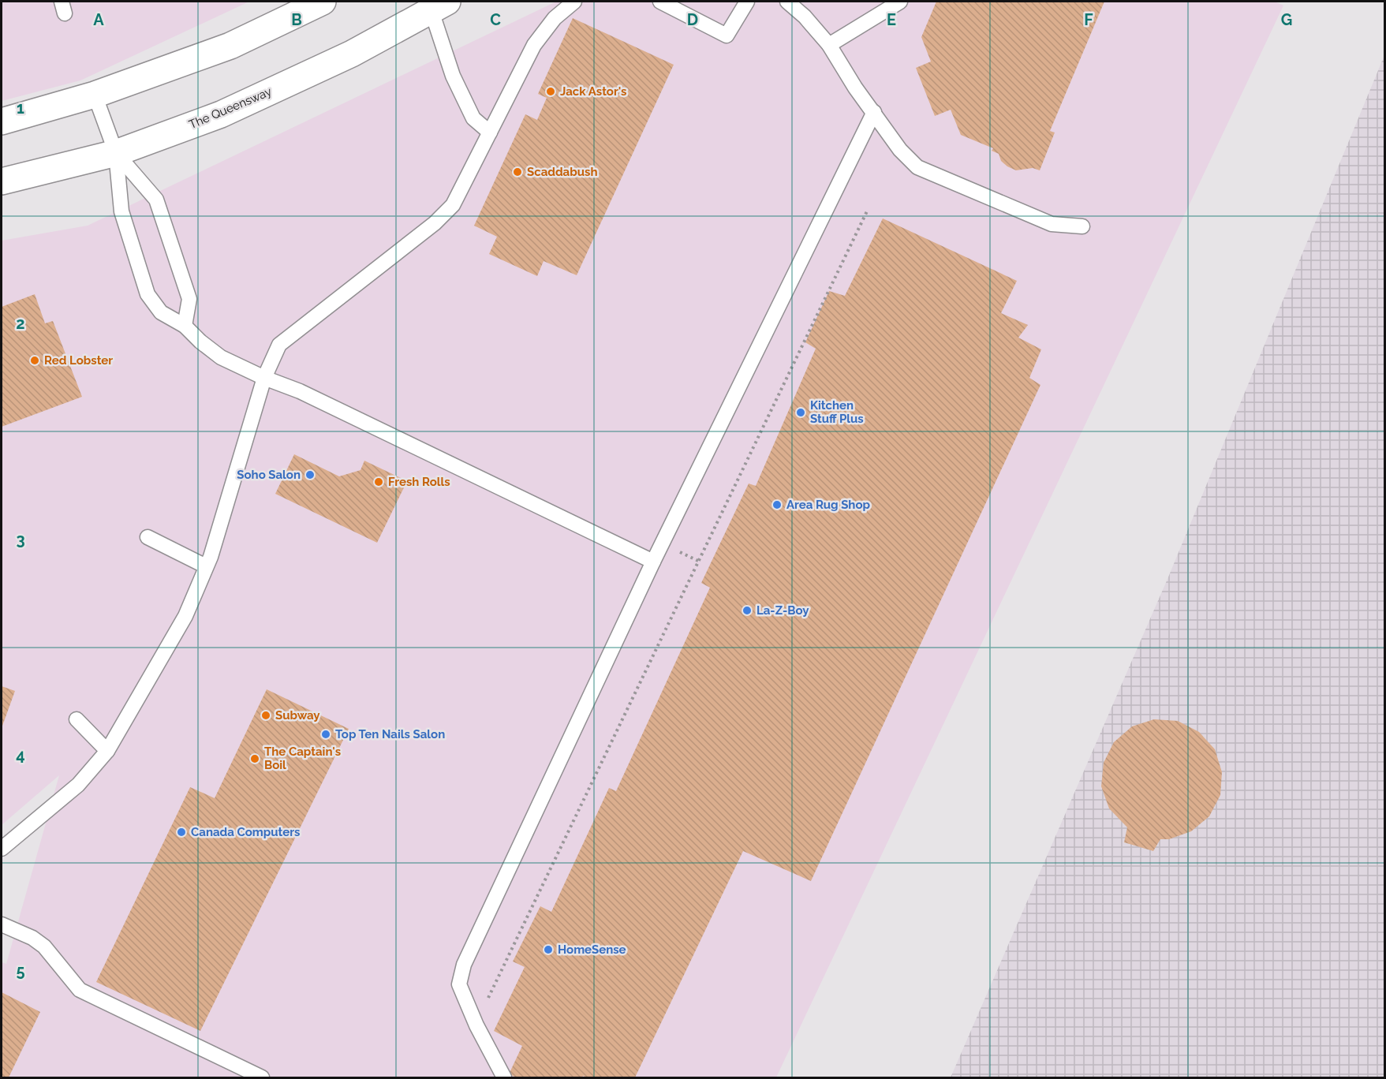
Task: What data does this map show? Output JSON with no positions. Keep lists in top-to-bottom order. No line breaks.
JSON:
{"streets":{"main road":["The Queensway"]},"places":["Jack Astor's","Scaddabush","Red Lobster","Kitchen Stuff Plus","Soho Salon","Fresh Rolls","Area Rug Shop","La-Z-Boy","Subway","Top Ten Nails Salon","The Captain's Boil","Canada Computers","HomeSense"],"grid":{"columns":["A","B","C","D","E","F","G"],"rows":["1","2","3","4","5"]}}
